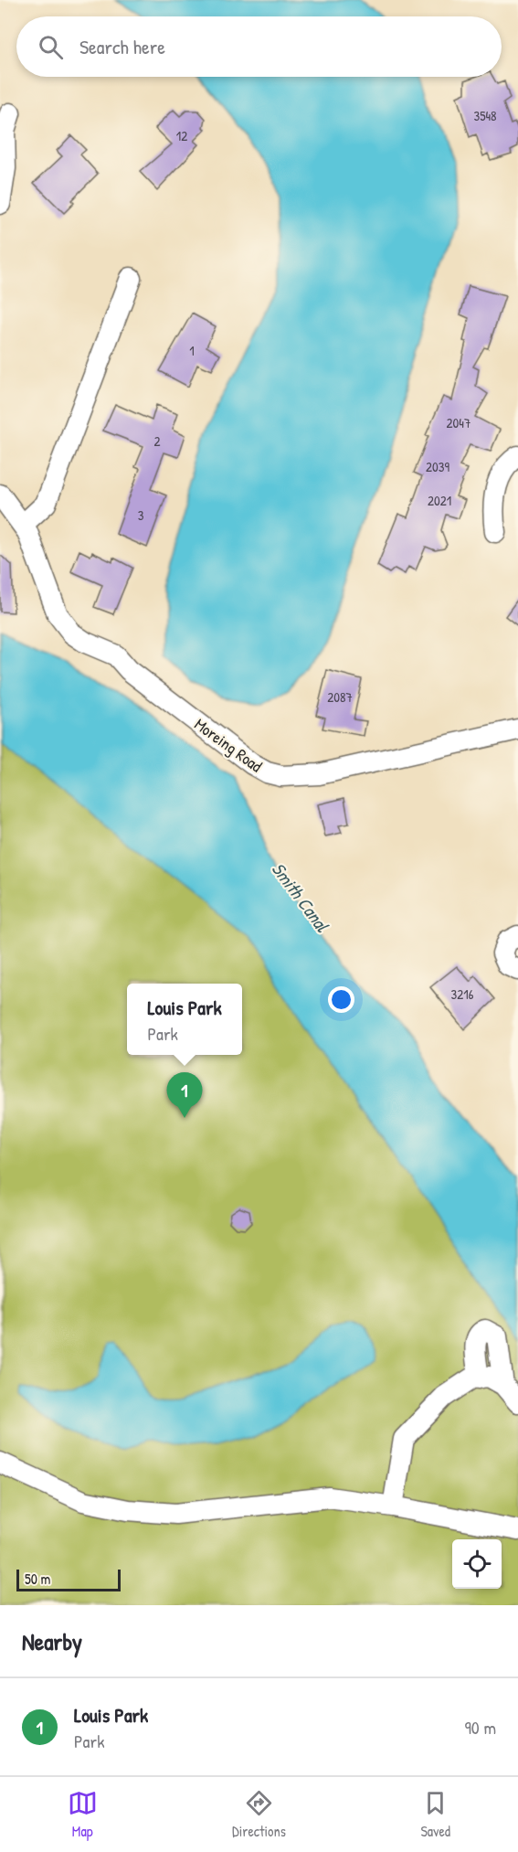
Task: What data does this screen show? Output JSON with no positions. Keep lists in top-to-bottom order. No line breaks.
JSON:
{"streets":{"street":["Moreing Road"]},"water":["Smith Canal"],"house_numbers":["3548","12","1","2047","2","2039","2021","3","2087","3216"],"scale_bar":"50 m","page":{"search":"Search here","popup":["Louis Park","Park"],"pins":"1","scale":"50 m","heading":"Nearby","list":[{"mark":"1","name":"Louis Park","note":"Park","value":"90 m"}],"nav":["Map","Directions","Saved"]}}
